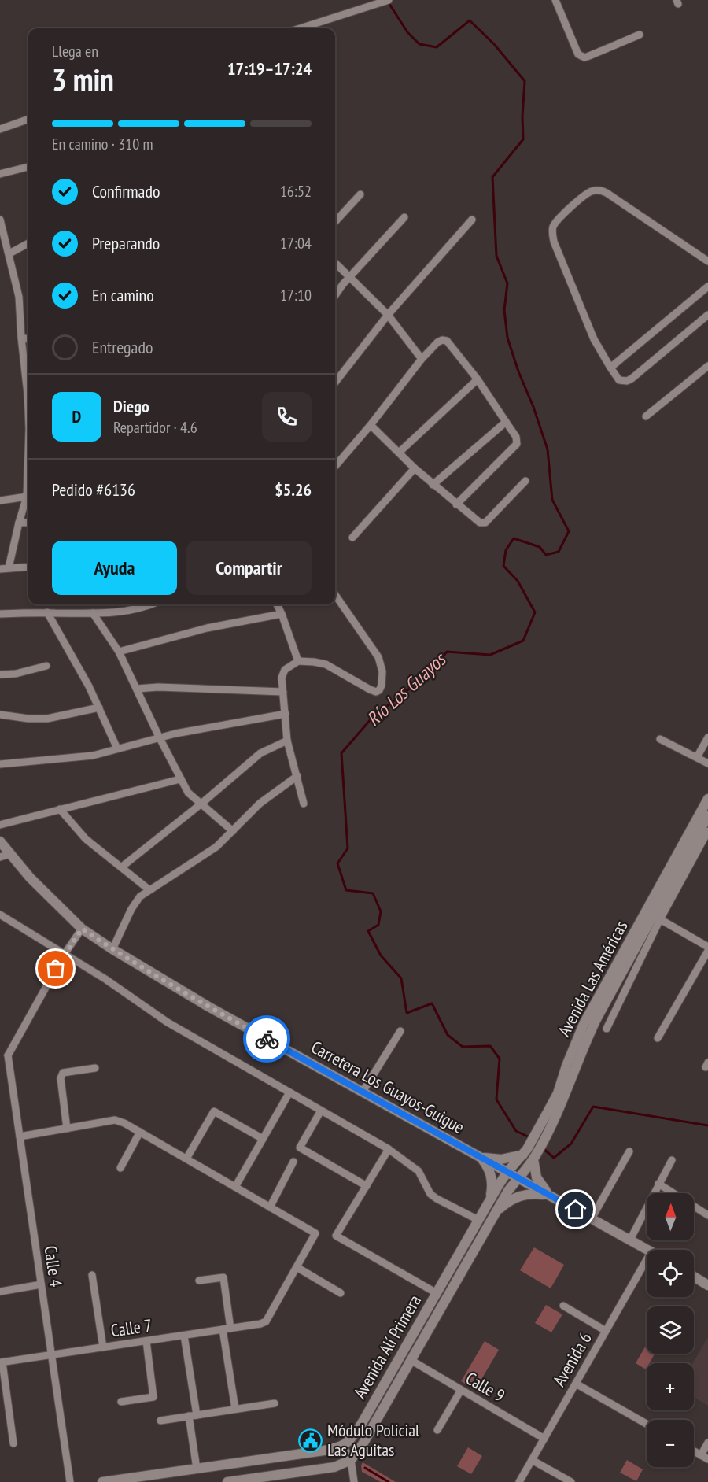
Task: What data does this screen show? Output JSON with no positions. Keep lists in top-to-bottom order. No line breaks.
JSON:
{"streets":{"main road":["Avenida Las Américas","Carretera Los Guayos-Guigue","Avenida Alí Primera"],"street":["Calle 4","Calle 7","Avenida 6","Calle 9"]},"crossings":[["Avenida Las Américas","Carretera Los Guayos-Guigue"],["Avenida Las Américas","Avenida Alí Primera"],["Carretera Los Guayos-Guigue","Avenida Alí Primera"],["Calle 4","Calle 7"],["Avenida Alí Primera","Calle 9"],["Avenida 6","Calle 9"]],"water":["Río Los Guayos"],"places":{"public building":["Módulo Policial Las Aguitas"]},"north":"top","page":{"heading":["3 min","Llega en","17:19–17:24"],"panel":["Diego","Repartidor · 4.6","Pedido #6136","$5.26"],"bar":"En camino · 310 m","list":[["Confirmado","16:52"],["Preparando","17:04"],["En camino","17:10"],"Entregado"],"round":"D","buttons":["Ayuda","Compartir"],"map_buttons":["+","−"]}}
